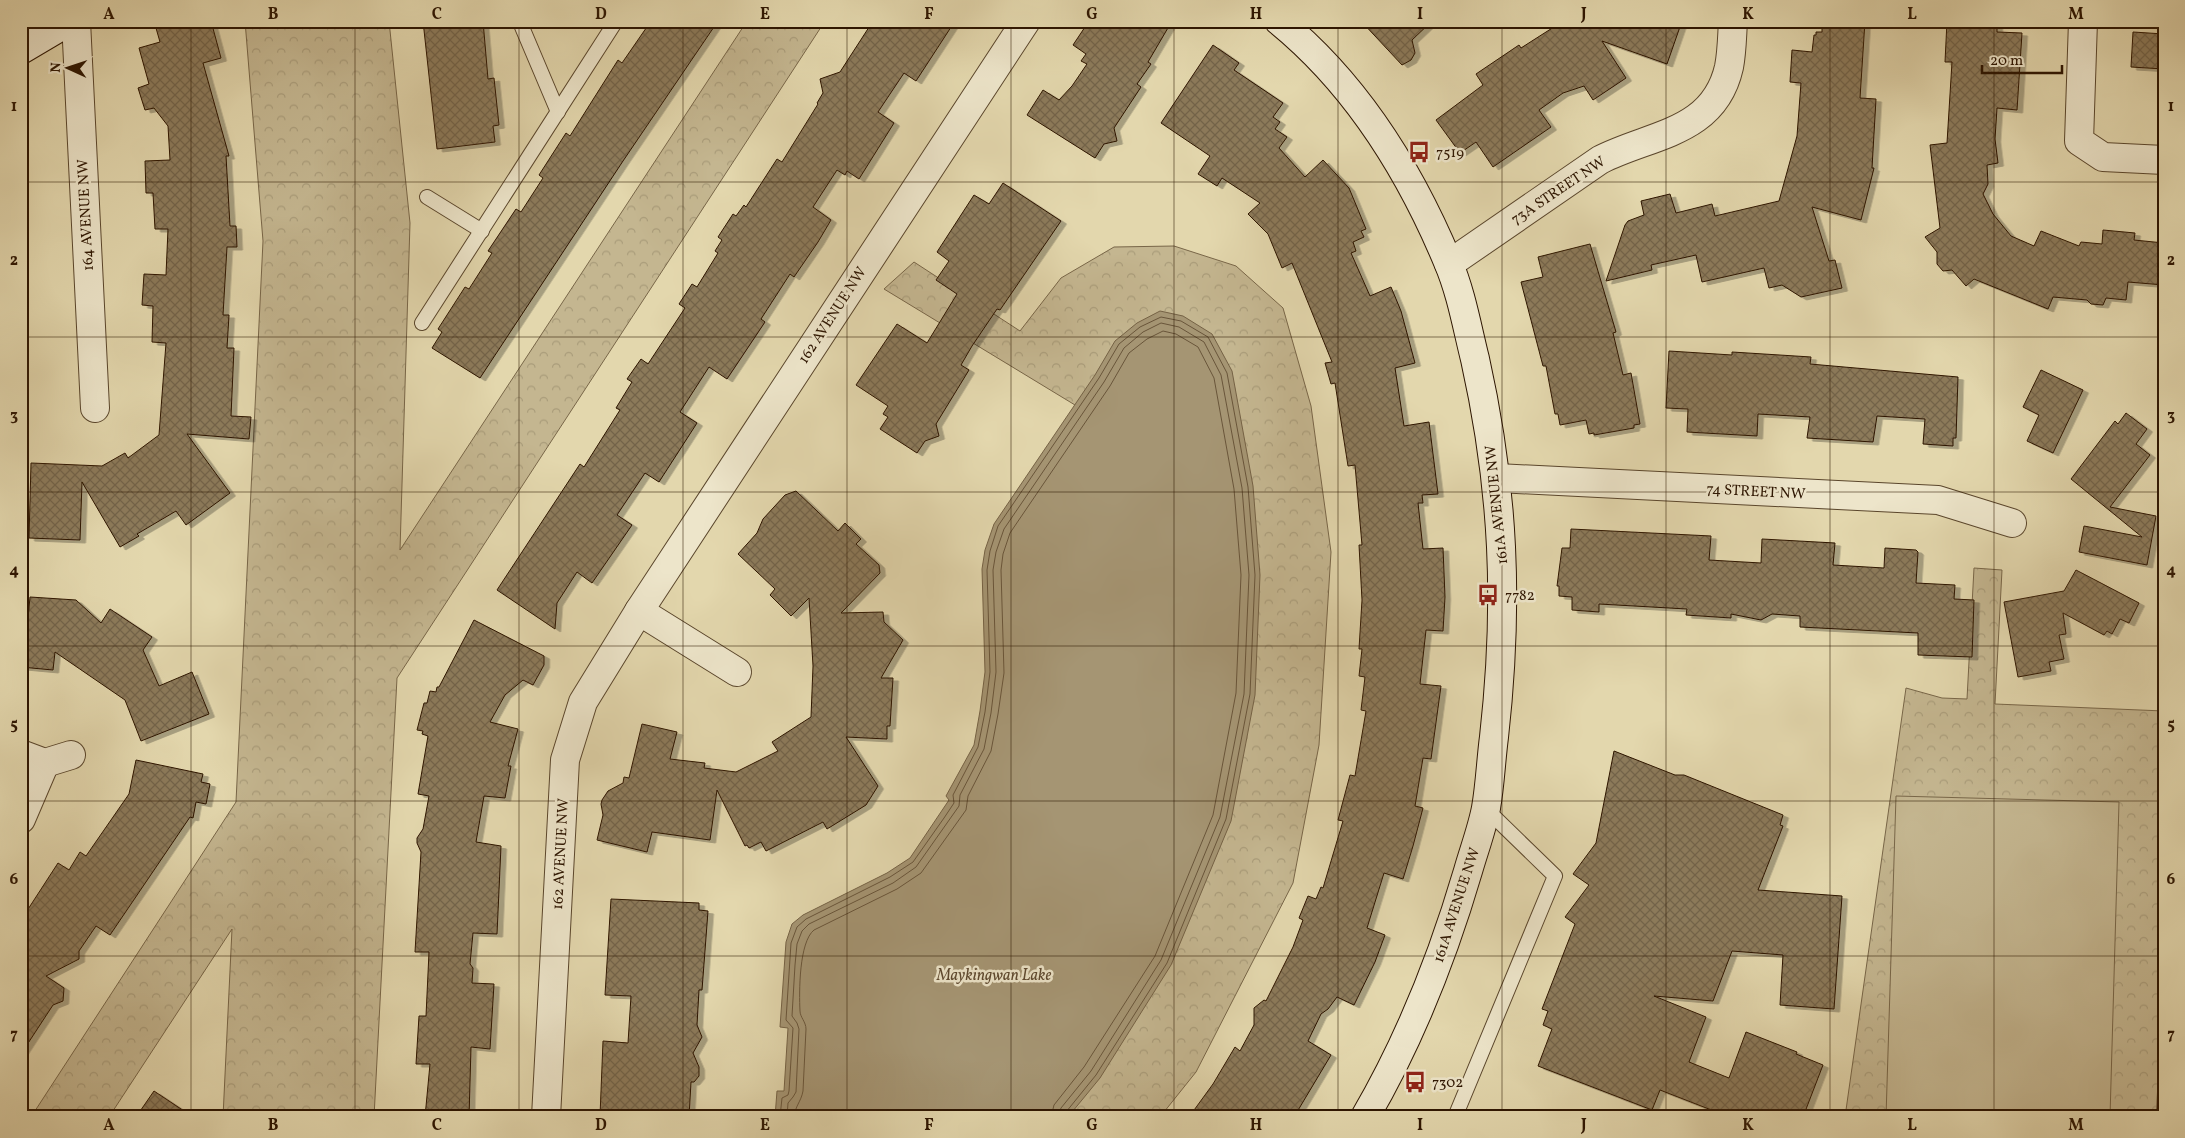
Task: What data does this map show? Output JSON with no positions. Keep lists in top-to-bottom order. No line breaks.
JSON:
{"streets":{"street":["73A STREET NW","164 AVENUE NW","162 AVENUE NW","74 STREET NW","161A AVENUE NW"]},"crossings":[["73A STREET NW","161A AVENUE NW"],["74 STREET NW","161A AVENUE NW"]],"water":["Maykingwan Lake"],"places":{"bus stop":["7519","7782","7302"]},"scale_bar":"20 m","north":"left","grid":{"columns":["A","B","C","D","E","F","G","H","I","J","K","L","M"],"rows":["1","2","3","4","5","6","7"]}}
